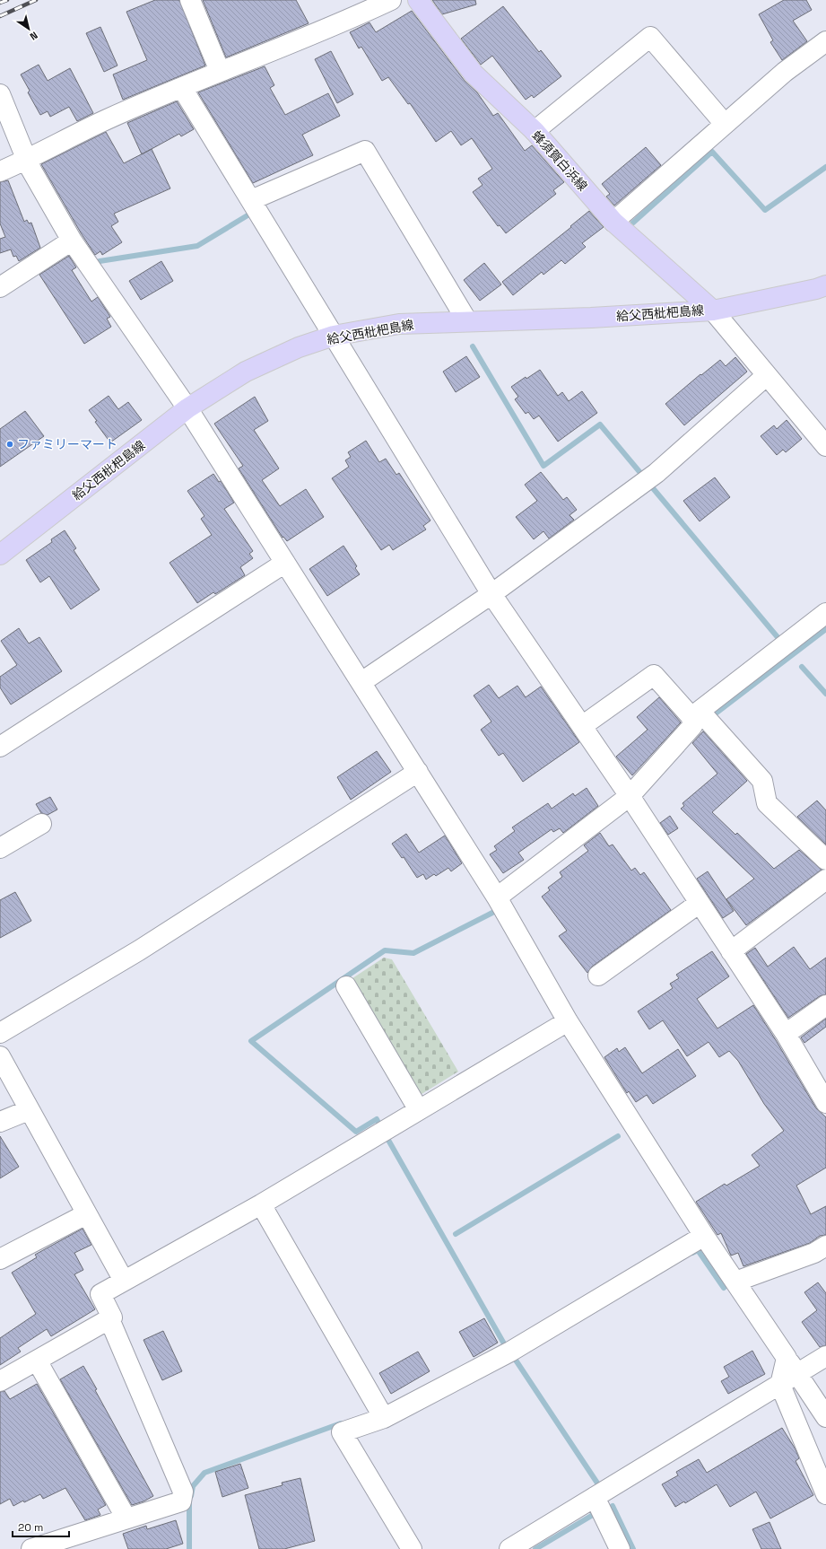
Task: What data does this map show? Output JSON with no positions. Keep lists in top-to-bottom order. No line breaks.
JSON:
{"streets":{"main road":["蜂須賀白浜線","給父西枇杷島線"]},"crossings":[["蜂須賀白浜線","給父西枇杷島線"]],"places":["ファミリーマート"],"scale_bar":"20 m","north":"bottom right"}
